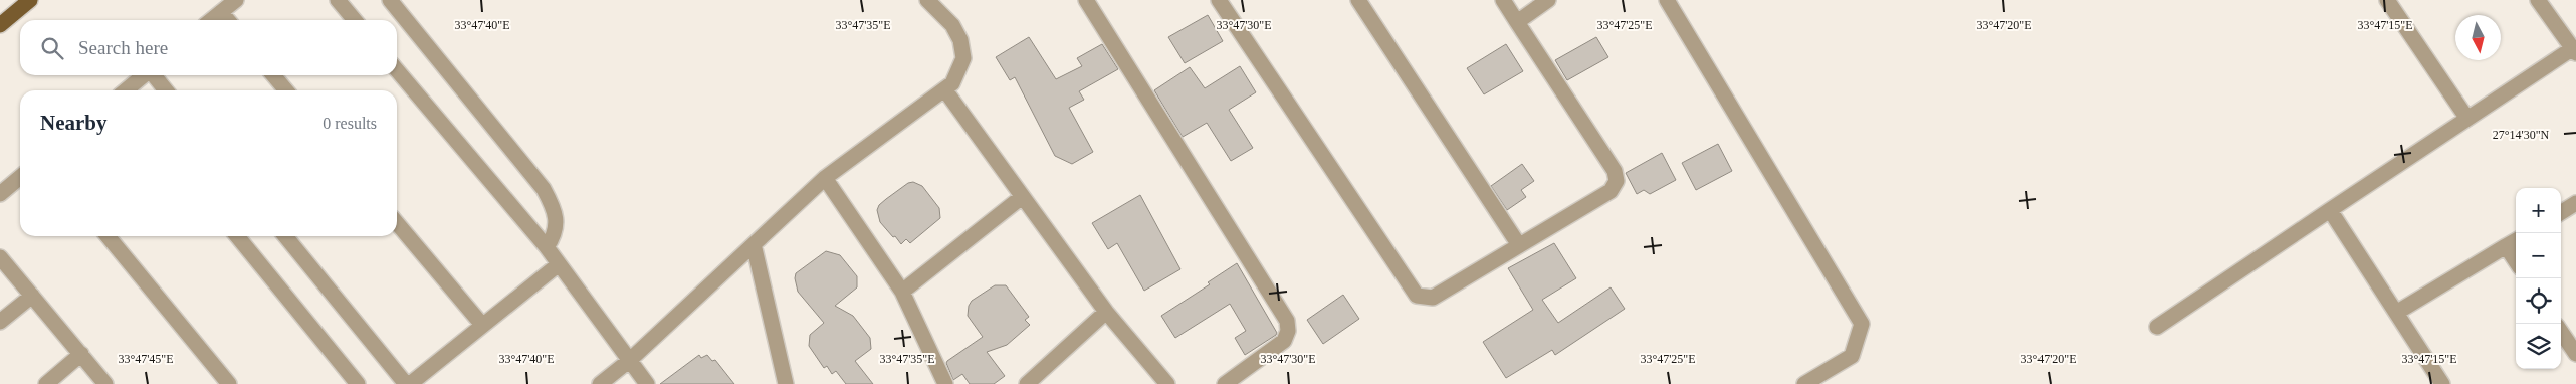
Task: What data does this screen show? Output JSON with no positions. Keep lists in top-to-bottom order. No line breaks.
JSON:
{"north":"bottom","page":{"search":"Search here","heading":["Nearby","0 results"],"map_buttons":["+","−"]},"coordinates":["33°47'15\"E","33°47'40\"E","33°47'35\"E","33°47'30\"E","33°47'25\"E","33°47'20\"E","27°14'30\"N","33°47'45\"E"]}
